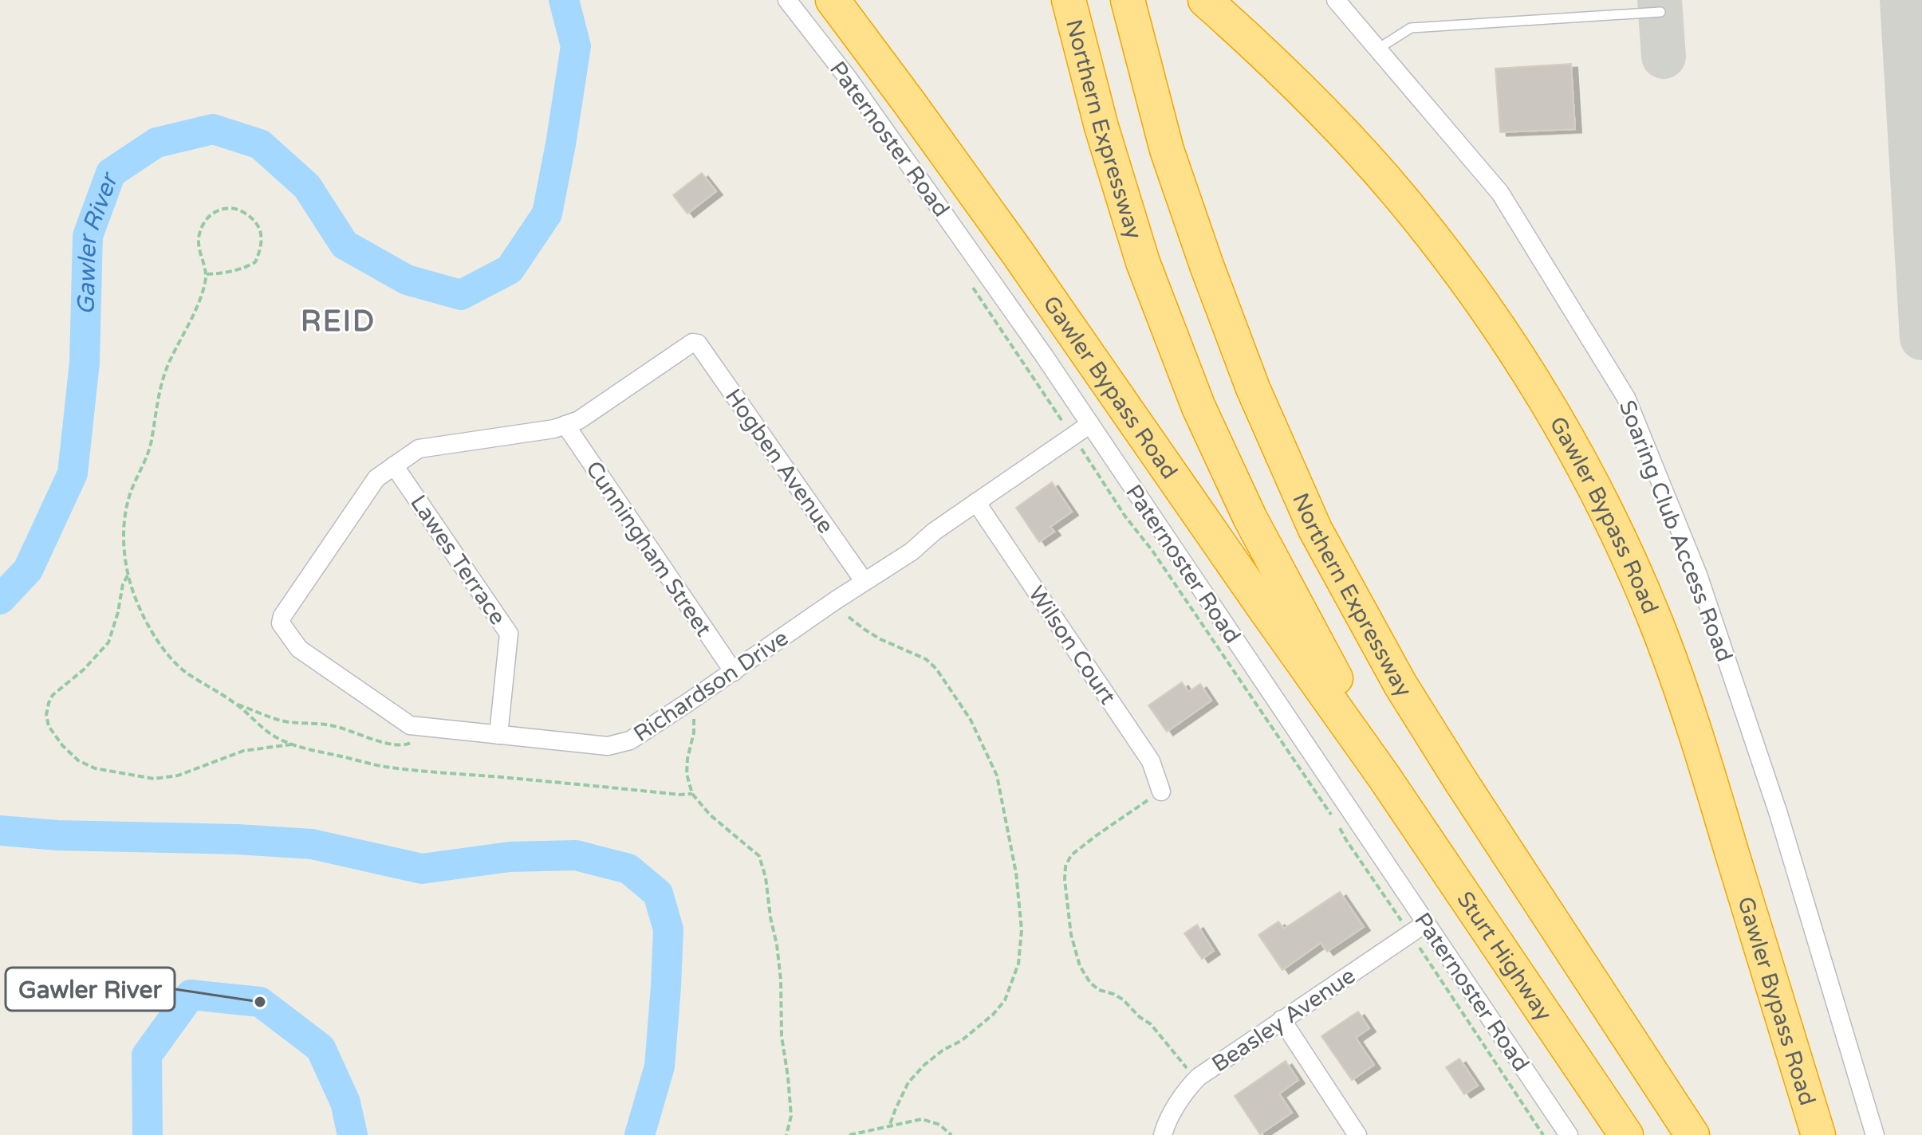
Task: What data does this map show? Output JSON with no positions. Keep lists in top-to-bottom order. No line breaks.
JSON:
{"streets":{"highway":["Northern Expressway","Gawler Bypass Road","Sturt Highway"],"street":["Paternoster Road","Hogben Avenue","Soaring Club Access Road","Cunningham Street","Lawes Terrace","Wilson Court","Richardson Drive","Beasley Avenue"]},"crossings":[["Northern Expressway","Gawler Bypass Road"],["Northern Expressway","Sturt Highway"],["Paternoster Road","Richardson Drive"],["Paternoster Road","Beasley Avenue"],["Gawler Bypass Road","Sturt Highway"],["Hogben Avenue","Cunningham Street"],["Hogben Avenue","Richardson Drive"],["Cunningham Street","Richardson Drive"],["Lawes Terrace","Richardson Drive"],["Wilson Court","Richardson Drive"]],"districts":["REID"],"water":["Gawler River"],"places":["Gawler River"]}
